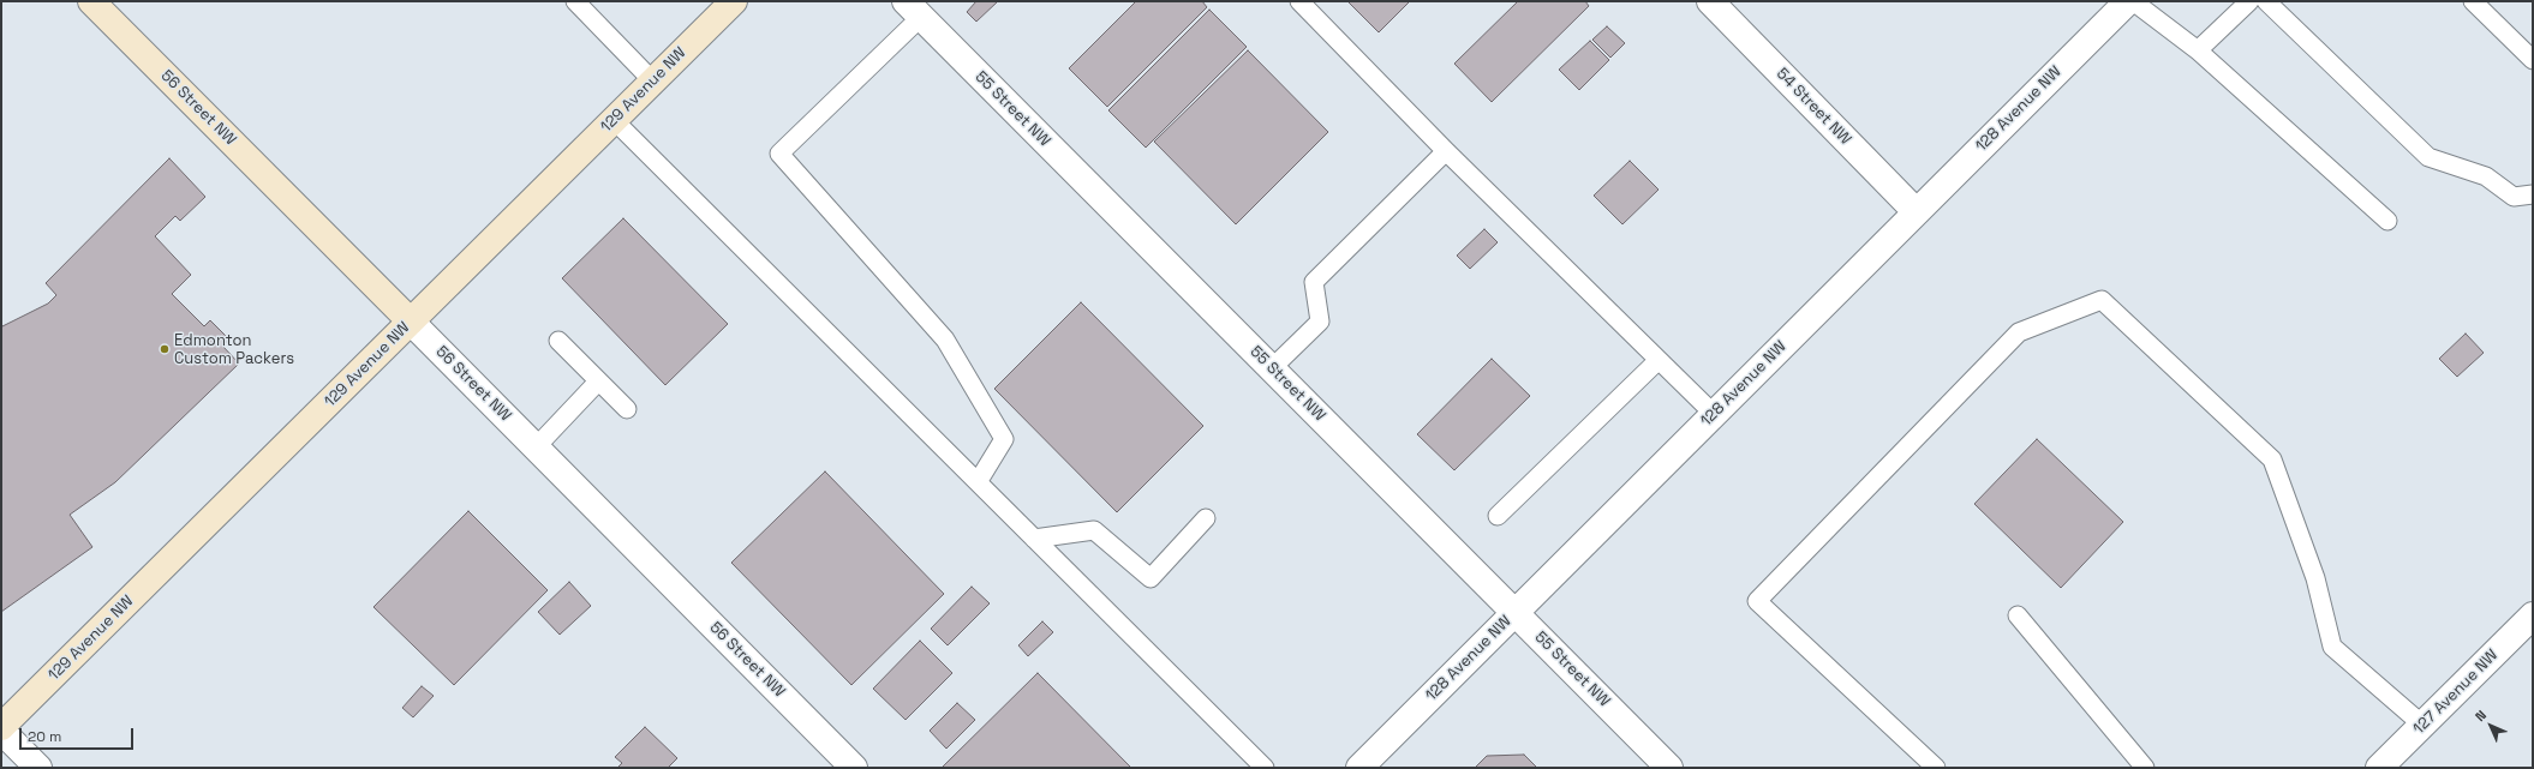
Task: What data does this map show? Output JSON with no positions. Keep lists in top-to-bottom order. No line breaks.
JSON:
{"streets":{"street":["129 Avenue NW","54 Street NW","56 Street NW","55 Street NW","128 Avenue NW","127 Avenue NW"]},"crossings":[["129 Avenue NW","56 Street NW"],["54 Street NW","128 Avenue NW"],["55 Street NW","128 Avenue NW"]],"places":["Edmonton Custom Packers"],"scale_bar":"20 m","north":"top left"}
